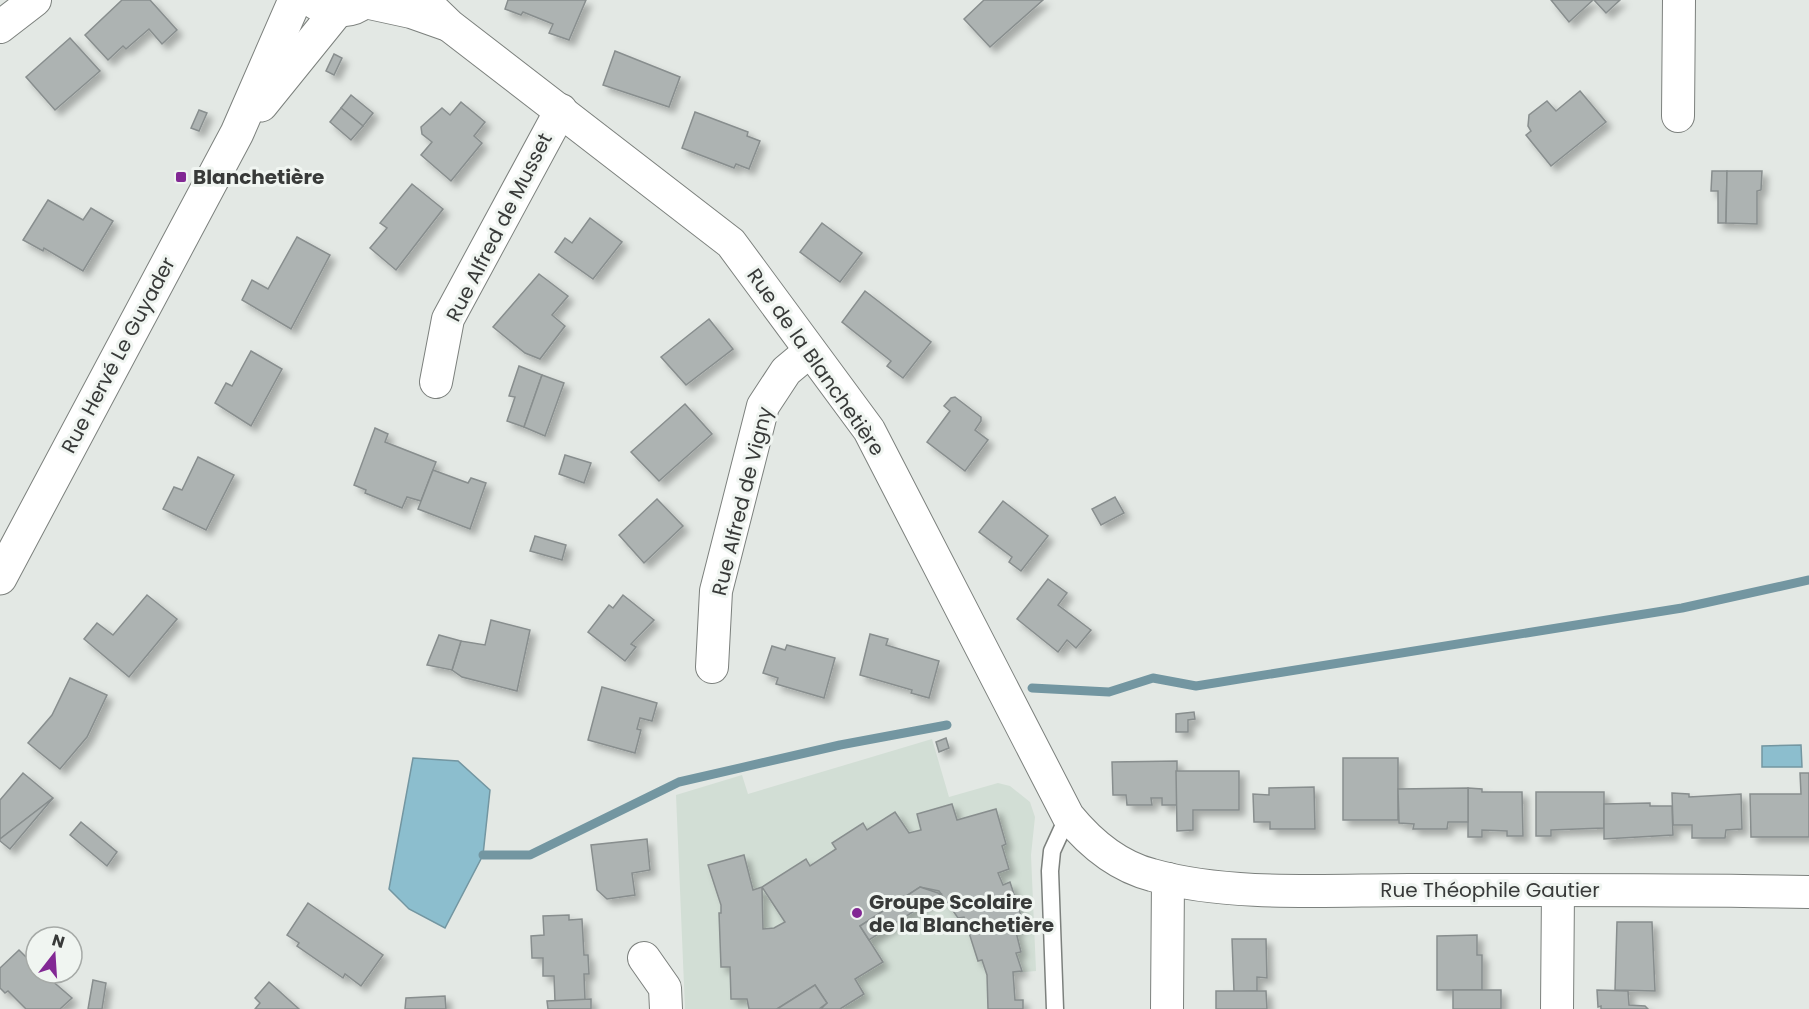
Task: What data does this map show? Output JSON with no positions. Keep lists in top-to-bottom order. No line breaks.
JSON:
{"streets":{"street":["Rue Alfred de Musset","Rue Hervé Le Guyader","Rue de la Blanchetière","Rue Alfred de Vigny","Rue Théophile Gautier"]},"crossings":[["Rue Alfred de Musset","Rue de la Blanchetière"],["Rue de la Blanchetière","Rue Alfred de Vigny"],["Rue de la Blanchetière","Rue Théophile Gautier"]],"places":{"transit":["Blanchetière"],"other":["Groupe Scolaire de la Blanchetière"]},"north":"top"}
